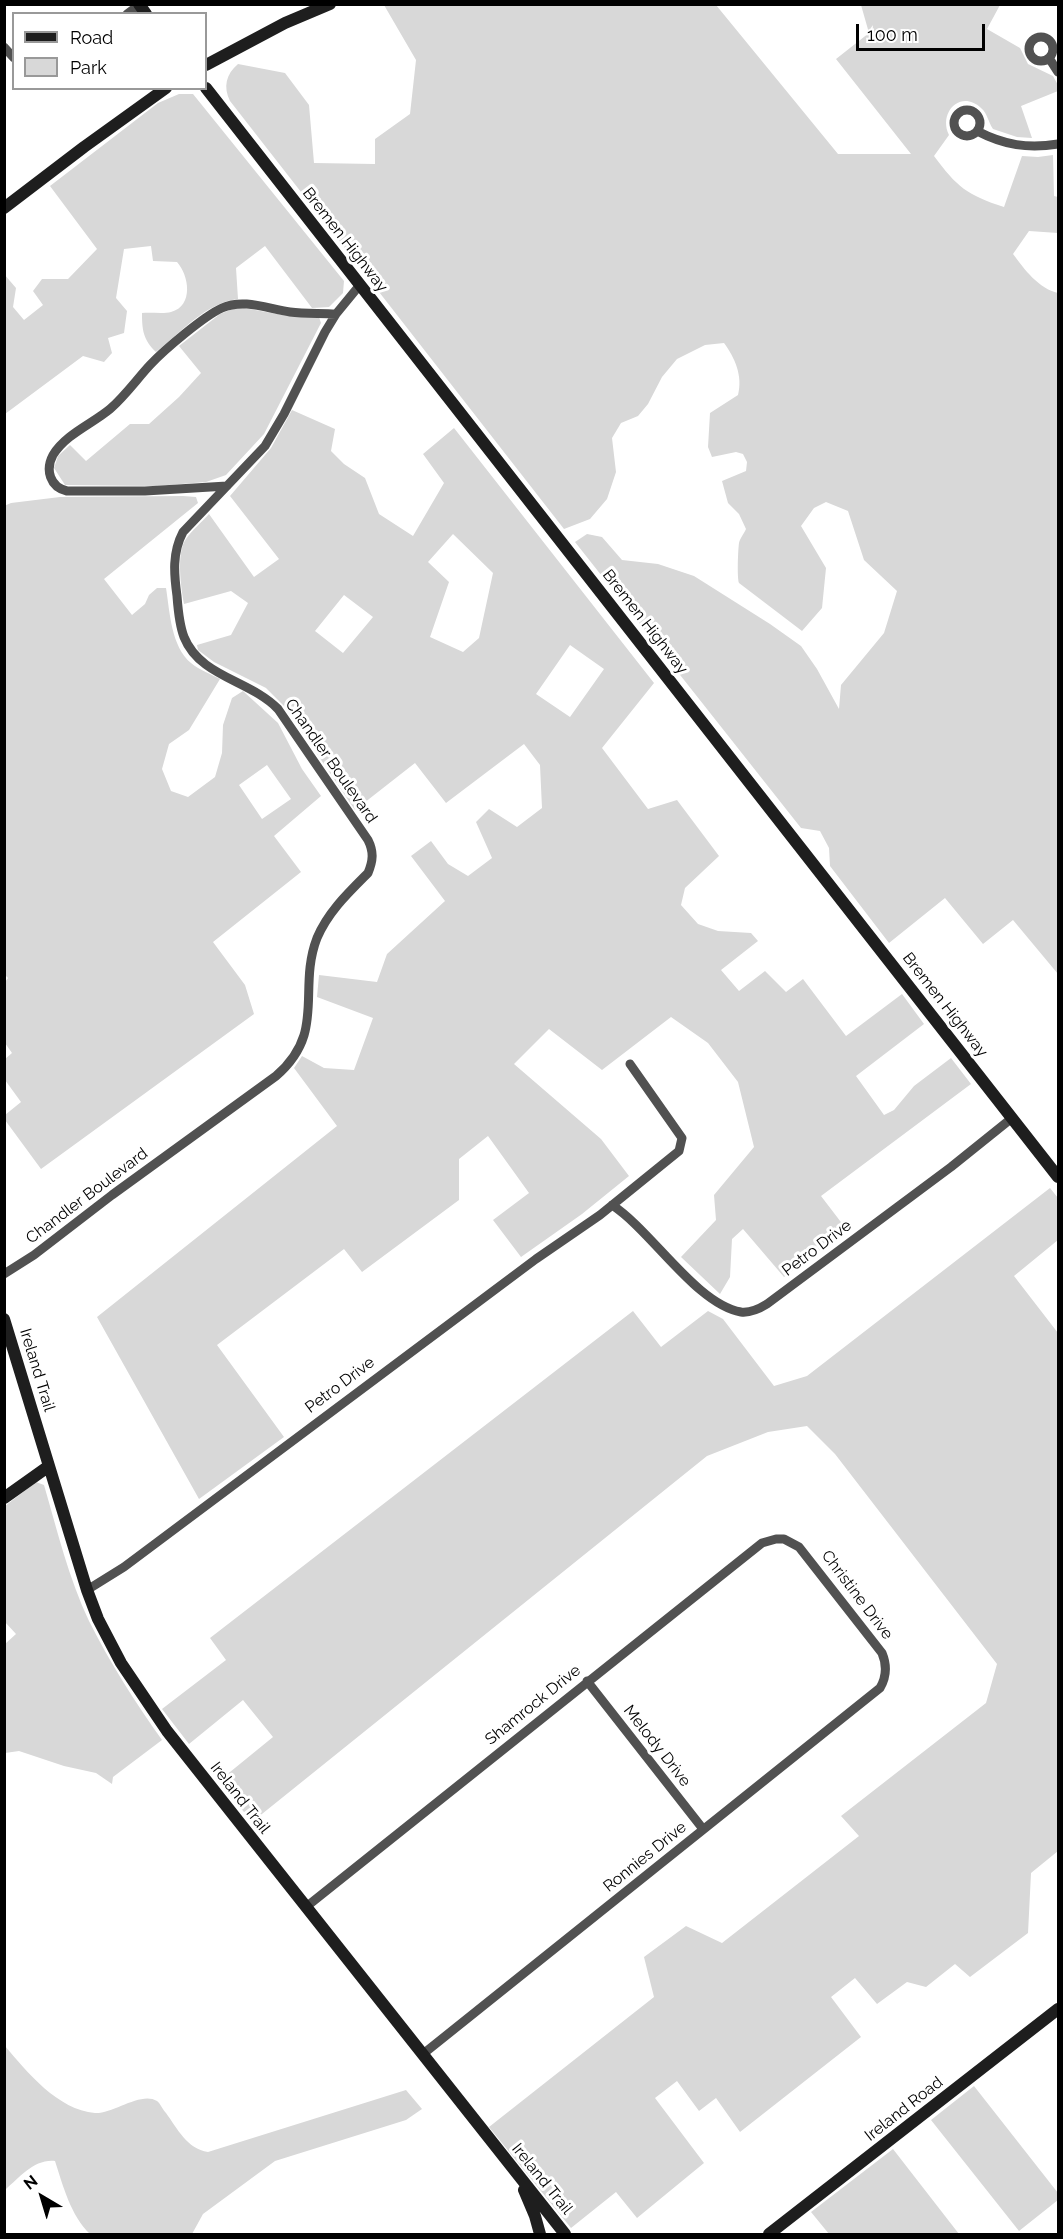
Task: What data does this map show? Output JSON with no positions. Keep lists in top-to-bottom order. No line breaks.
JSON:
{"streets":{"main road":["Bremen Highway","Ireland Trail","Ireland Road"],"street":["Chandler Boulevard","Petro Drive","Christine Drive","Shamrock Drive","Melody Drive","Ronnies Drive"]},"crossings":[["Bremen Highway","Chandler Boulevard"],["Bremen Highway","Petro Drive"],["Petro Drive","Ireland Trail"],["Ireland Trail","Shamrock Drive"],["Ireland Trail","Ronnies Drive"],["Christine Drive","Shamrock Drive"],["Christine Drive","Ronnies Drive"],["Shamrock Drive","Melody Drive"],["Melody Drive","Ronnies Drive"]],"legend":["Road","Park"],"scale_bar":"100 m","north":"top left"}
